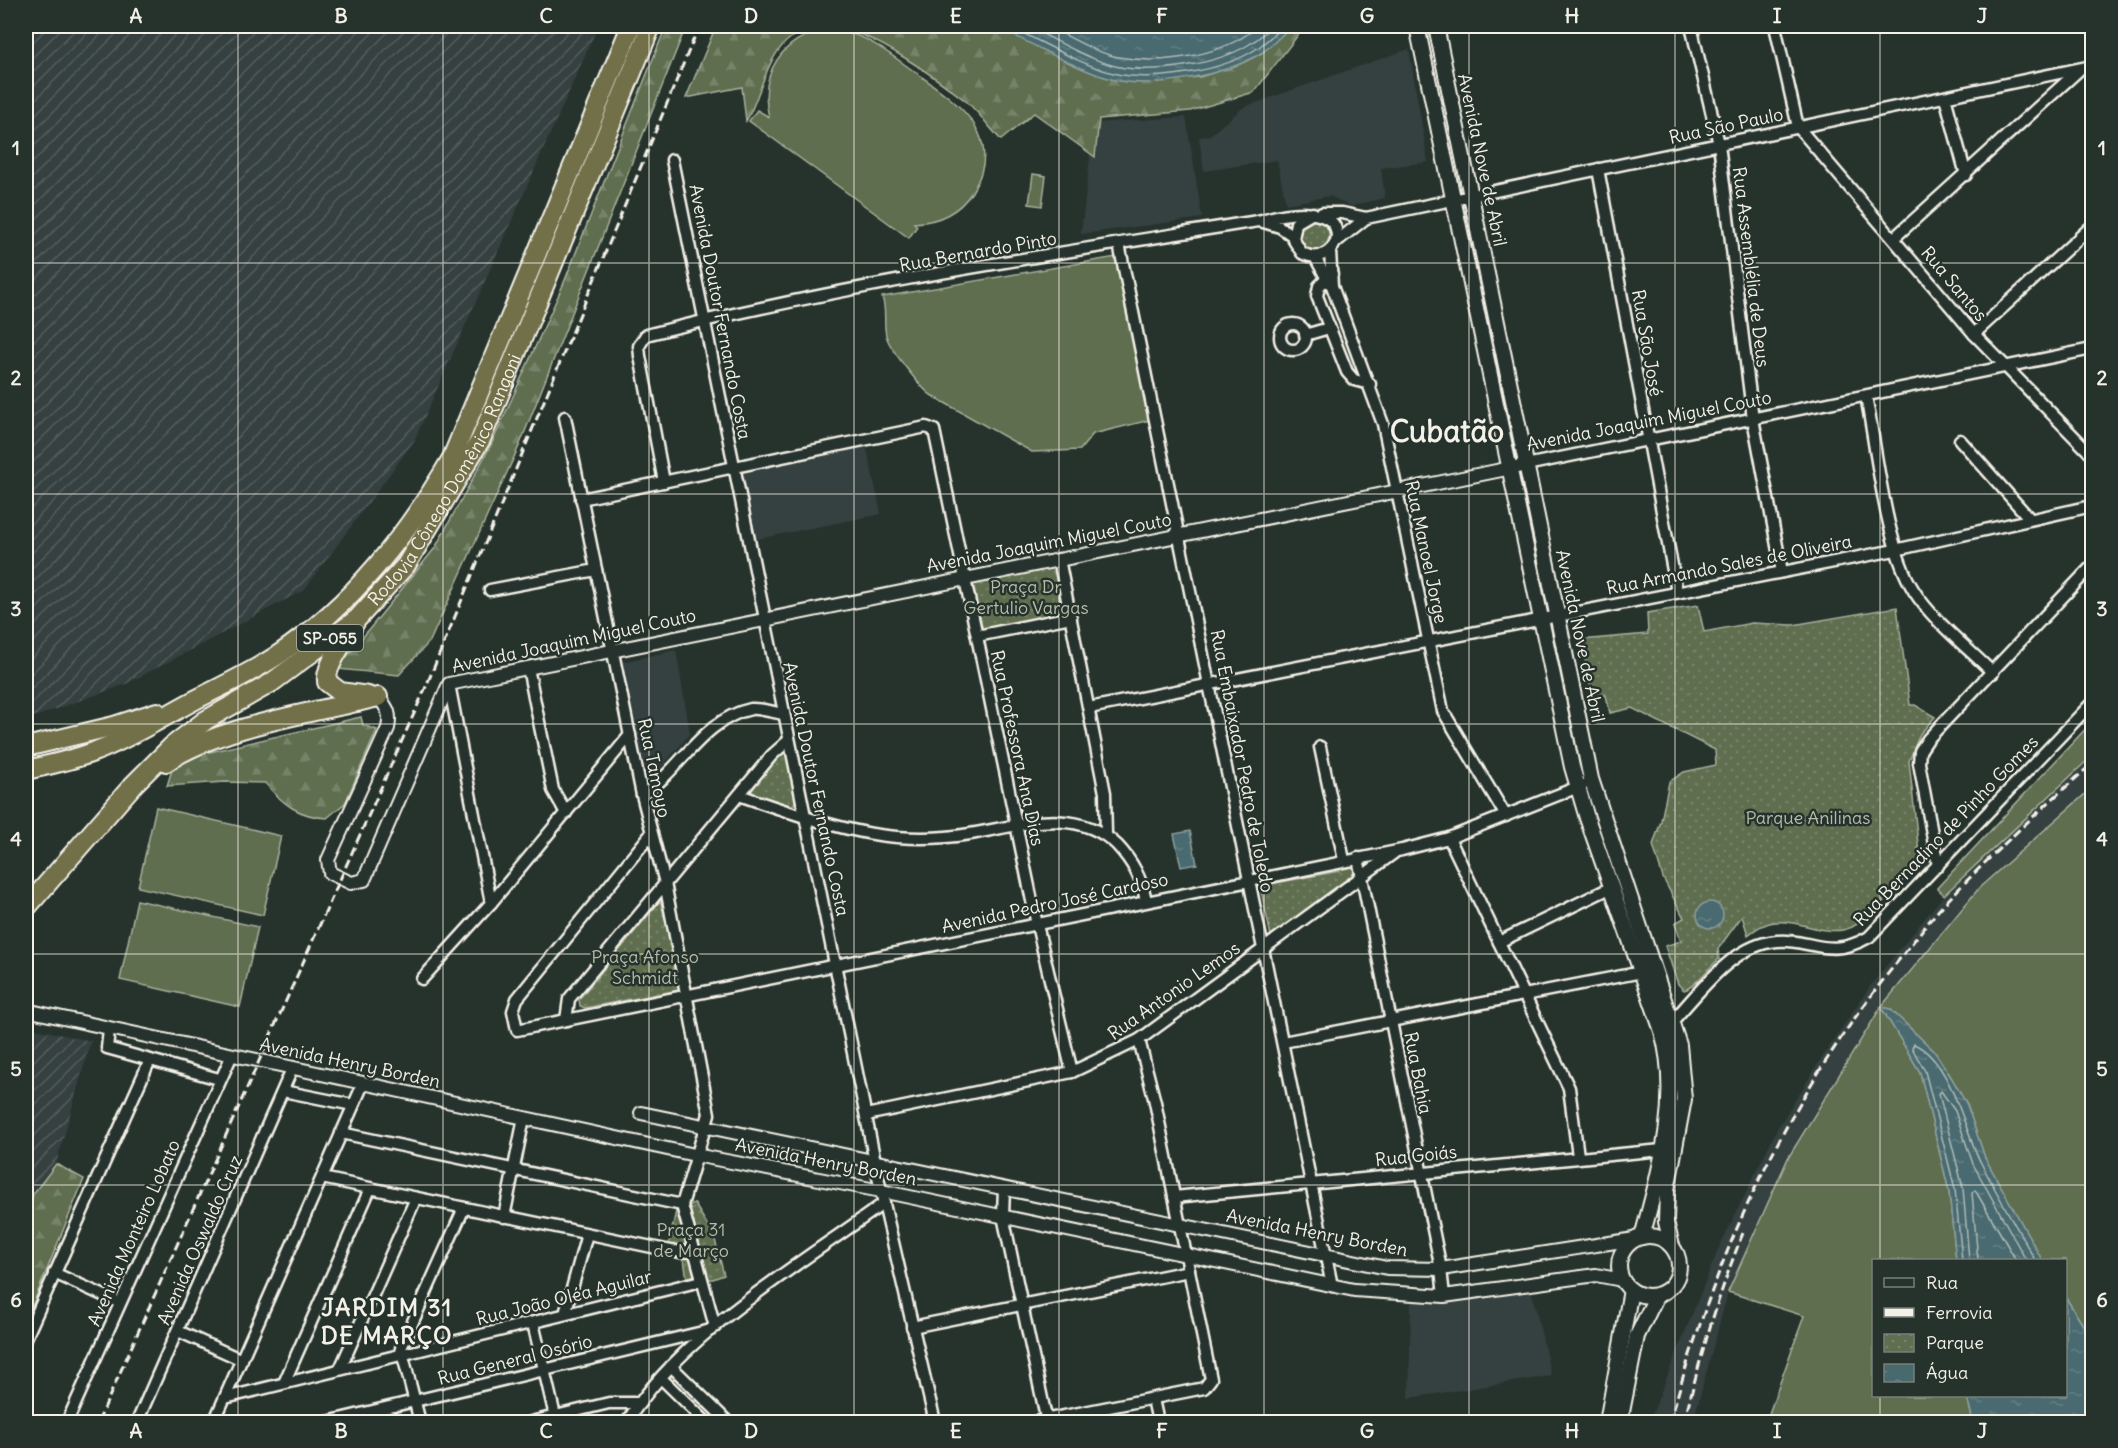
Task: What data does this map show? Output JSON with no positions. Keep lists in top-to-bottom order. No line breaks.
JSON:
{"streets":{"highway":["Rodovia Cônego Domênico Rangoni","SP-055"],"main road":["Avenida Nove de Abril"],"street":["Rua São Paulo","Rua Bernardo Pinto","Rua Assemblélia de Deus","Rua Santos","Avenida Doutor Fernando Costa","Rua São José","Avenida Joaquim Miguel Couto","Rua Manoel Jorge","Rua Armando Sales de Oliveira","Rua Professora Ana Dias","Rua Embaixador Pedro de Toledo","Rua Tamoyo","Rua Bernadino de Pinho Gomes","Avenida Pedro José Cardoso","Rua Antonio Lemos","Avenida Henry Borden","Rua Bahia","Rua Goiás","Avenida Monteiro Lobato","Avenida Oswaldo Cruz","Rua João Oléa Aguilar","Rua General Osório"]},"crossings":[["Rua São Paulo","Avenida Nove de Abril"],["Rua São Paulo","Rua Bernardo Pinto"],["Rua São Paulo","Rua Assemblélia de Deus"],["Rua São Paulo","Rua Santos"],["Rua São Paulo","Rua São José"],["Rua São Paulo","Rua Manoel Jorge"],["Avenida Nove de Abril","Avenida Joaquim Miguel Couto"],["Avenida Nove de Abril","Rua Armando Sales de Oliveira"],["Avenida Nove de Abril","Rua Bernadino de Pinho Gomes"],["Avenida Nove de Abril","Avenida Pedro José Cardoso"],["Avenida Nove de Abril","Avenida Henry Borden"],["Avenida Nove de Abril","Rua Goiás"],["Rua Bernardo Pinto","Avenida Doutor Fernando Costa"],["Rua Bernardo Pinto","Rua Manoel Jorge"],["Rua Bernardo Pinto","Rua Embaixador Pedro de Toledo"],["Rua Assemblélia de Deus","Avenida Joaquim Miguel Couto"],["Rua Assemblélia de Deus","Rua Armando Sales de Oliveira"],["Rua Santos","Avenida Joaquim Miguel Couto"],["Avenida Doutor Fernando Costa","Avenida Joaquim Miguel Couto"],["Avenida Doutor Fernando Costa","Rua Professora Ana Dias"],["Avenida Doutor Fernando Costa","Avenida Pedro José Cardoso"],["Avenida Doutor Fernando Costa","Rua Antonio Lemos"],["Avenida Doutor Fernando Costa","Avenida Henry Borden"],["Rua São José","Avenida Joaquim Miguel Couto"],["Rua São José","Rua Armando Sales de Oliveira"],["Avenida Joaquim Miguel Couto","Rua Manoel Jorge"],["Avenida Joaquim Miguel Couto","Rua Professora Ana Dias"],["Avenida Joaquim Miguel Couto","Rua Embaixador Pedro de Toledo"],["Avenida Joaquim Miguel Couto","Rua Tamoyo"],["Rua Manoel Jorge","Rua Armando Sales de Oliveira"],["Rua Manoel Jorge","Avenida Pedro José Cardoso"],["Rua Armando Sales de Oliveira","Rua Embaixador Pedro de Toledo"],["Rua Professora Ana Dias","Avenida Pedro José Cardoso"],["Rua Professora Ana Dias","Rua Antonio Lemos"],["Rua Embaixador Pedro de Toledo","Avenida Pedro José Cardoso"],["Rua Embaixador Pedro de Toledo","Rua Antonio Lemos"],["Rua Embaixador Pedro de Toledo","Avenida Henry Borden"],["Rua Embaixador Pedro de Toledo","Rua Goiás"],["Rua Tamoyo","Avenida Pedro José Cardoso"],["Rua Tamoyo","Avenida Henry Borden"],["Avenida Pedro José Cardoso","Rua Antonio Lemos"],["Avenida Pedro José Cardoso","Rua Bahia"],["Rua Antonio Lemos","Rua Bahia"],["Avenida Henry Borden","Rua Bahia"],["Avenida Henry Borden","Avenida Monteiro Lobato"],["Avenida Henry Borden","Avenida Oswaldo Cruz"],["Rua Bahia","Rua Goiás"]],"districts":["Cubatão","JARDIM 31 DE MARÇO"],"parks":["Praça Dr Gertulio Vargas","Parque Anilinas","Praça Afonso Schmidt","Praça 31 de Março"],"legend":["Rua","Ferrovia","Parque","Água"],"grid":{"columns":["A","B","C","D","E","F","G","H","I","J"],"rows":["1","2","3","4","5","6"]}}
